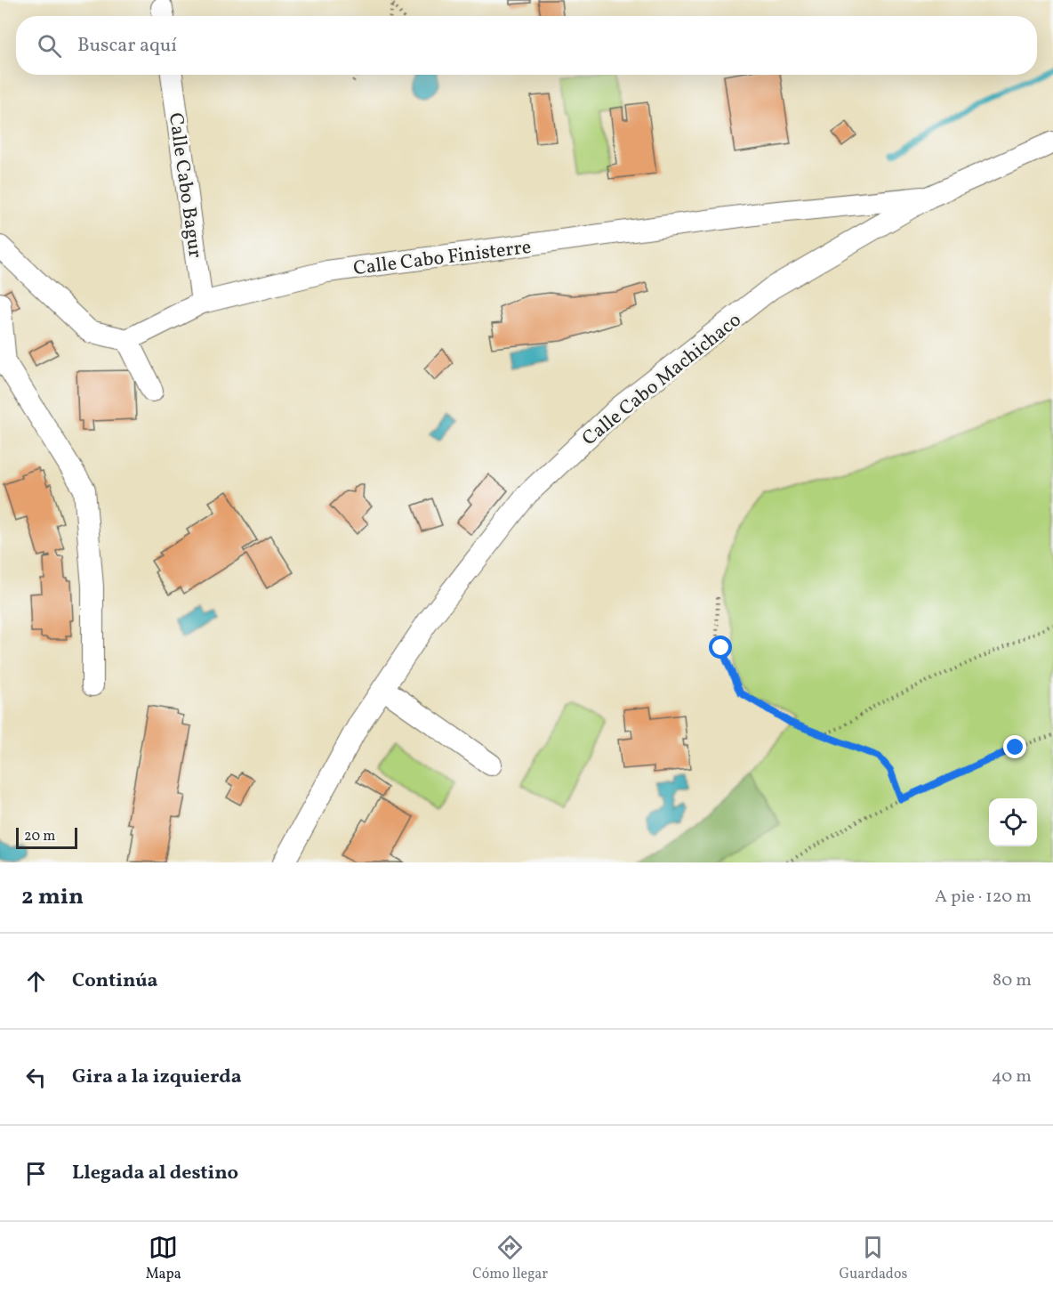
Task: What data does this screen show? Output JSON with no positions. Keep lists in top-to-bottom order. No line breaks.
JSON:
{"streets":{"street":["Calle Cabo Bagur","Calle Cabo Finisterre","Calle Cabo Machichaco"]},"crossings":[["Calle Cabo Bagur","Calle Cabo Finisterre"],["Calle Cabo Finisterre","Calle Cabo Machichaco"]],"scale_bar":"20 m","page":{"search":"Buscar aquí","scale":"20 m","heading":["2 min","A pie · 120 m"],"list":[["Continúa","80 m"],["Gira a la izquierda","40 m"],"Llegada al destino"],"nav":["Mapa","Cómo llegar","Guardados"]}}
